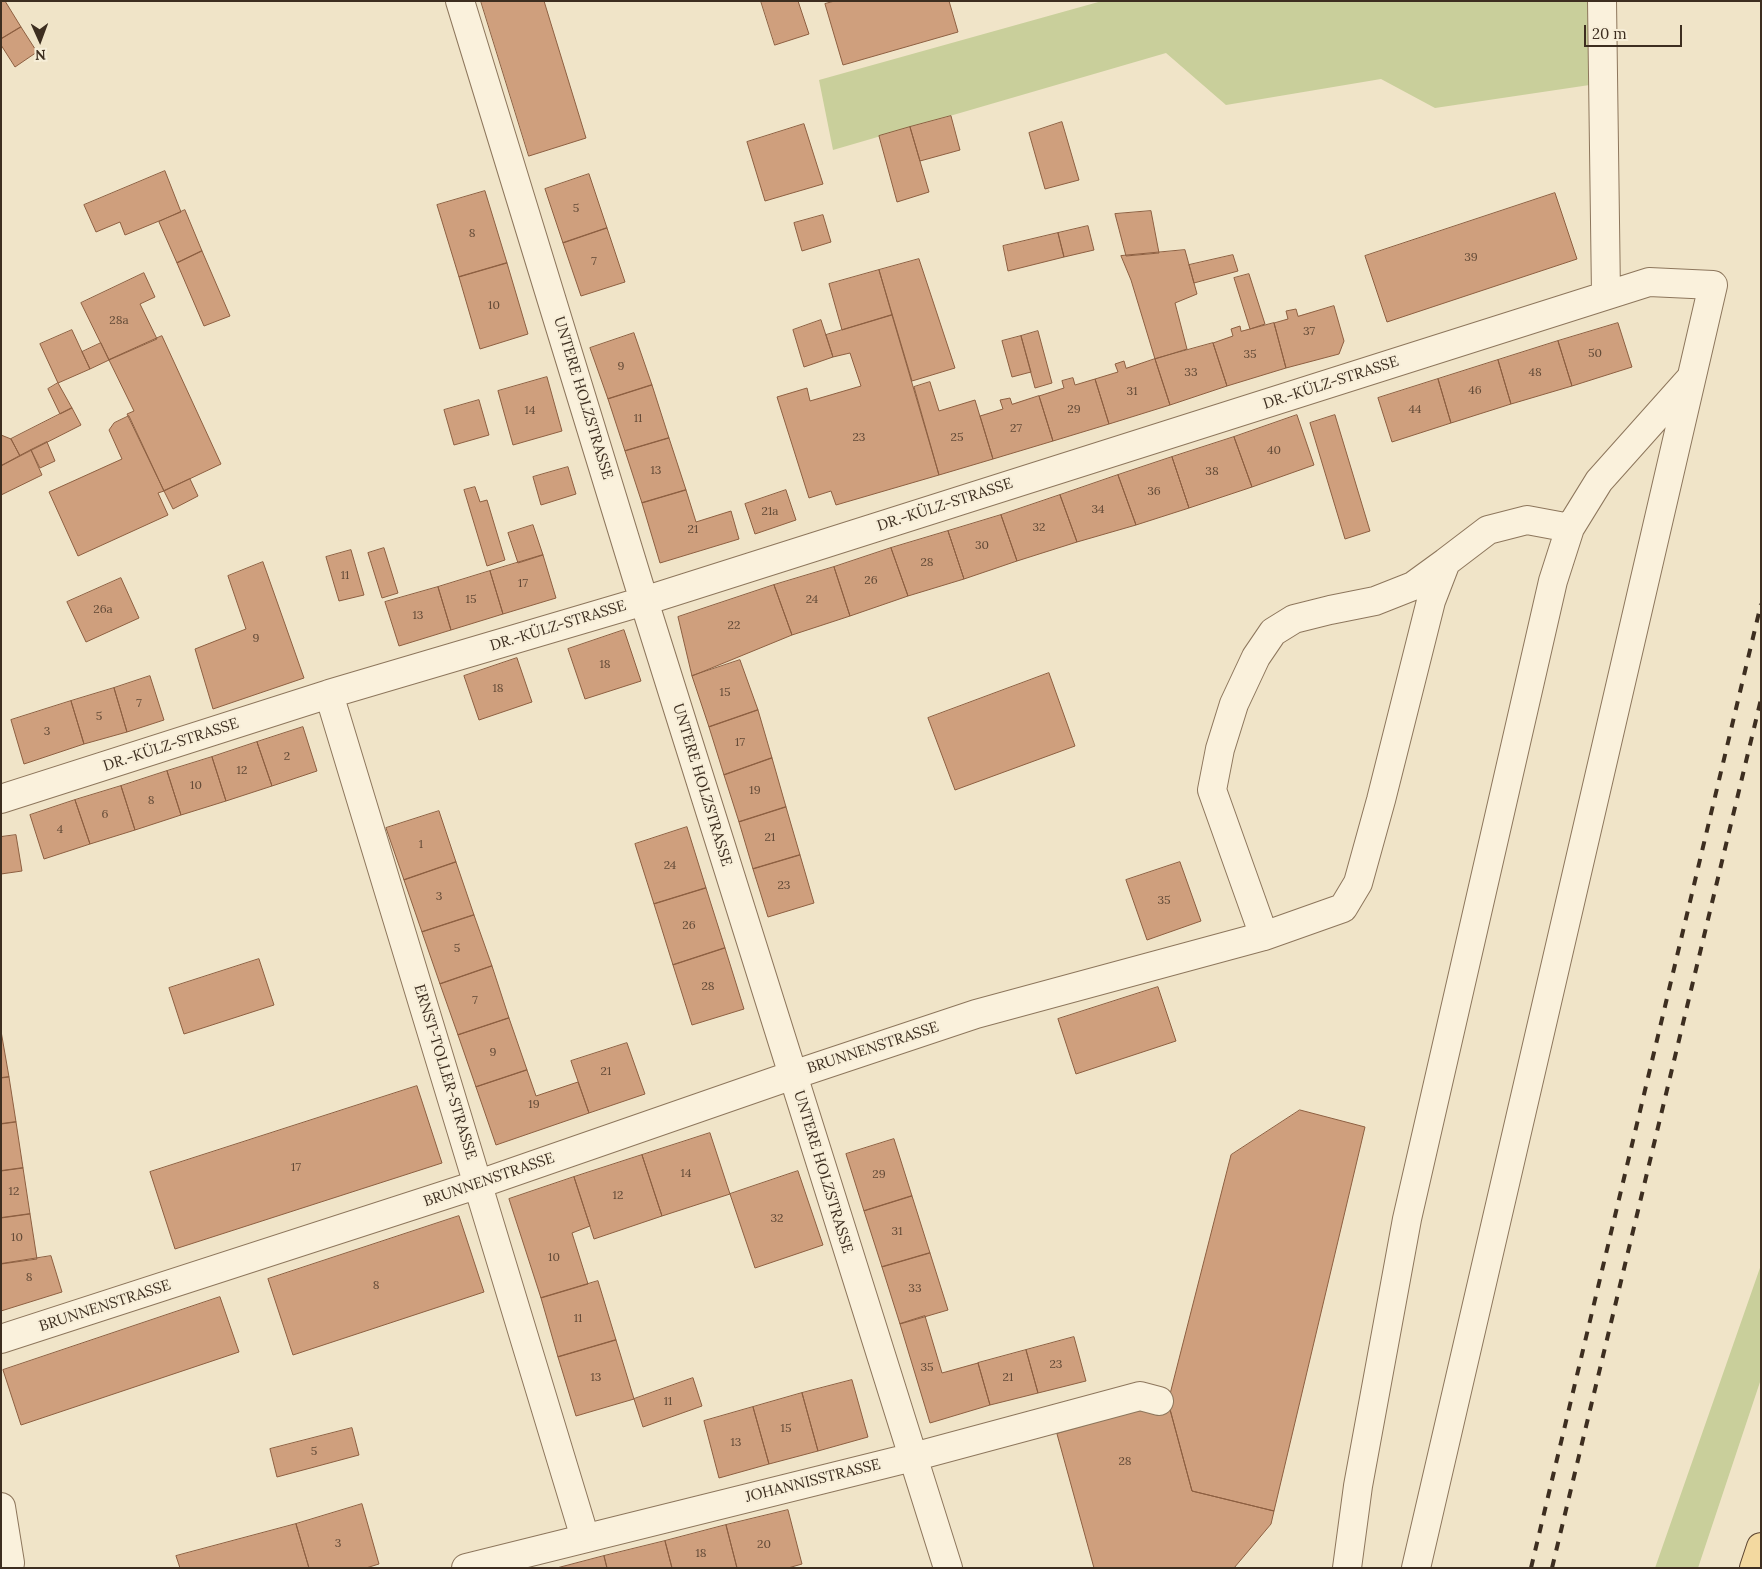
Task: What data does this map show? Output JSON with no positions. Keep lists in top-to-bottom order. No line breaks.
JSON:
{"streets":{"street":["DR.-KÜLZ-STRASSE","UNTERE HOLZSTRASSE","BRUNNENSTRASSE","ERNST-TOLLER-STRASSE","JOHANNISSTRASSE"]},"crossings":[["DR.-KÜLZ-STRASSE","UNTERE HOLZSTRASSE"],["DR.-KÜLZ-STRASSE","ERNST-TOLLER-STRASSE"],["UNTERE HOLZSTRASSE","BRUNNENSTRASSE"],["UNTERE HOLZSTRASSE","JOHANNISSTRASSE"],["BRUNNENSTRASSE","ERNST-TOLLER-STRASSE"],["ERNST-TOLLER-STRASSE","JOHANNISSTRASSE"]],"house_numbers":["5","8","39","7","10","28a","37","50","35","9","33","48","46","31","29","44","14","11","27","23","25","40","13","38","36","34","21a","32","21","30","28","11","26","17","15","24","26a","13","22","9","18","18","15","7","5","3","17","2","12","10","19","8","6","4","21","1","24","23","3","35","26","5","28","7","9","21","19","17","14","29","12","12","32","31","10","10","8","8","33","11","23","35","13","21","11","15","13","5","28","3","20","18"],"scale_bar":"20 m","north":"bottom"}
